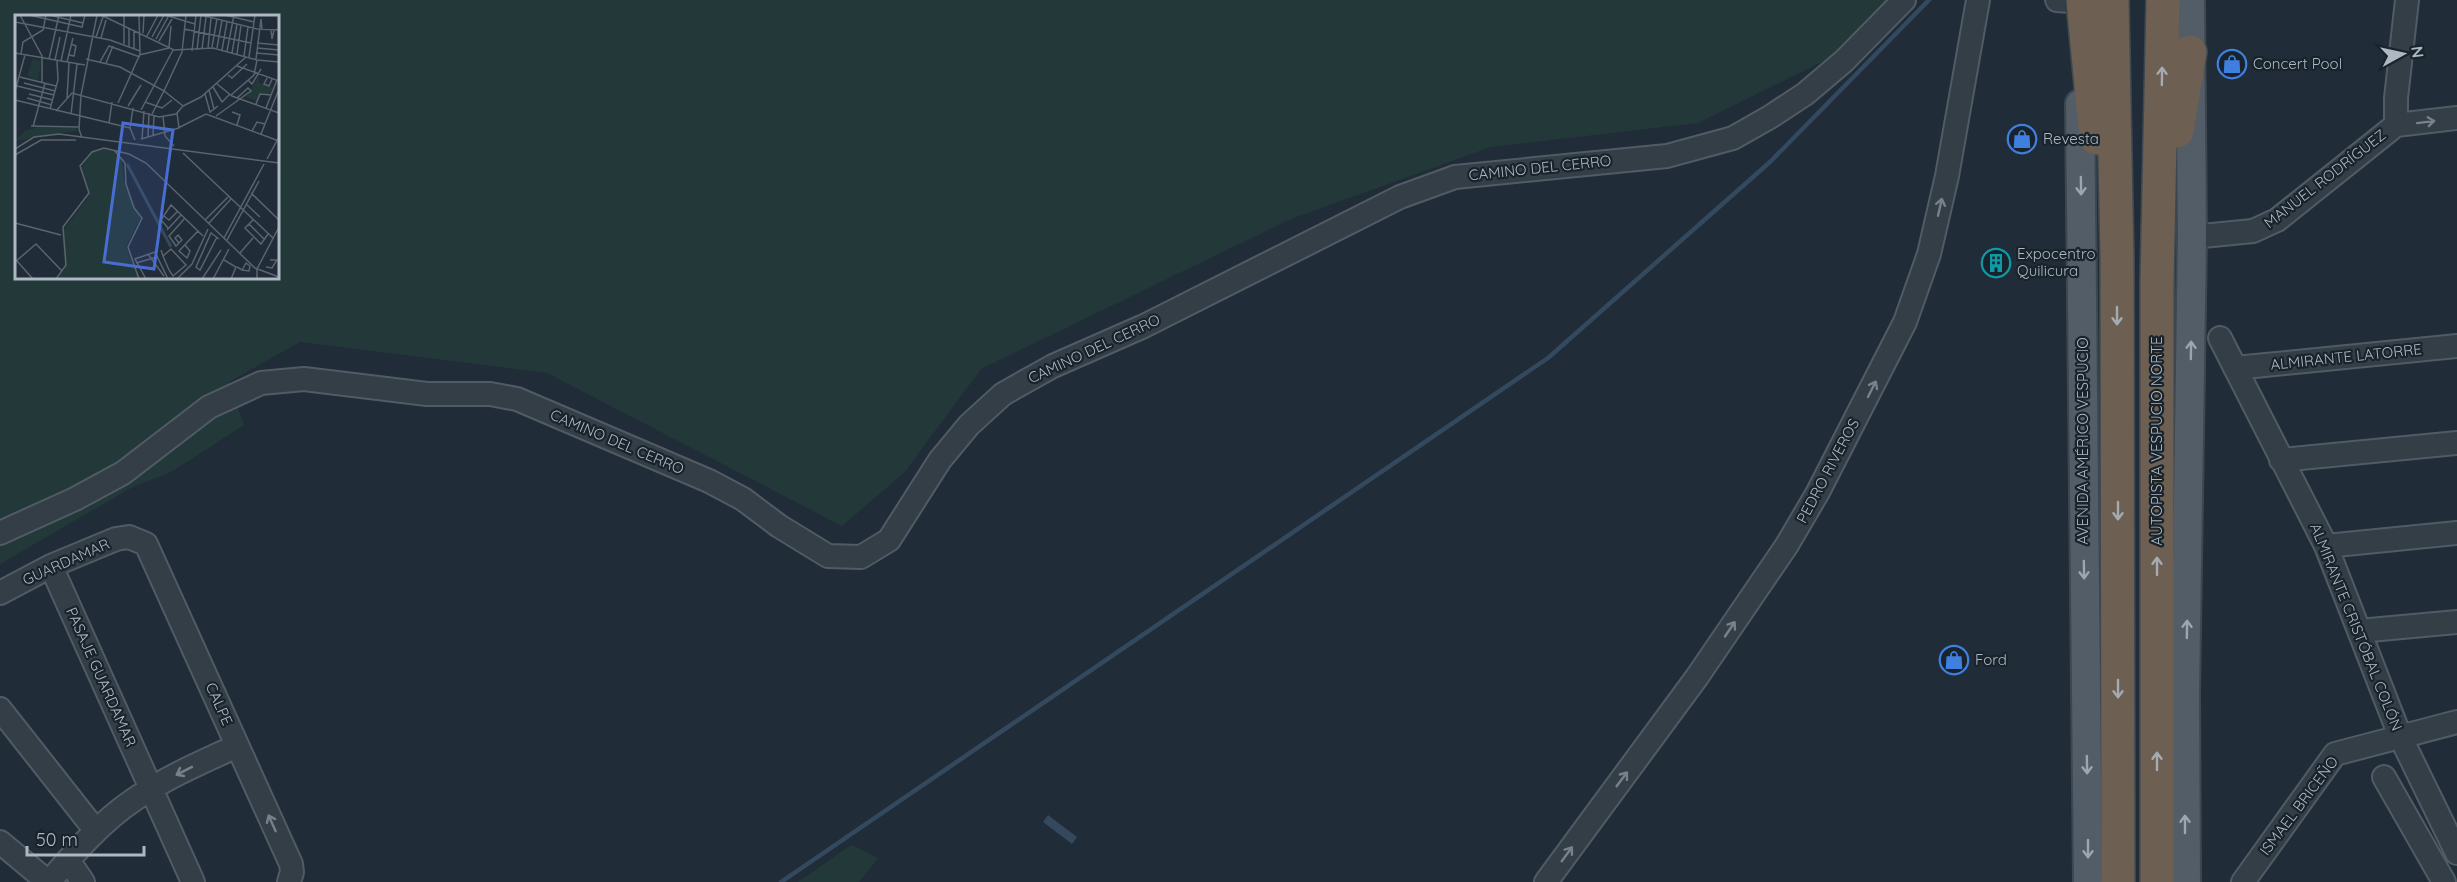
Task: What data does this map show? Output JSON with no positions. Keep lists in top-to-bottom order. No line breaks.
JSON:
{"streets":{"highway":["AUTOPISTA VESPUCIO NORTE"],"main road":["AVENIDA AMÉRICO VESPUCIO"],"street":["CAMINO DEL CERRO","MANUEL RODRÍGUEZ","ALMIRANTE LATORRE","PEDRO RIVEROS","GUARDAMAR","ALMIRANTE CRISTÓBAL COLÓN","PASAJE GUARDAMAR","CALPE","ISMAEL BRICEÑO"]},"crossings":[["ALMIRANTE LATORRE","ALMIRANTE CRISTÓBAL COLÓN"],["GUARDAMAR","PASAJE GUARDAMAR"],["GUARDAMAR","CALPE"],["ALMIRANTE CRISTÓBAL COLÓN","ISMAEL BRICEÑO"]],"one_way":["PEDRO RIVEROS"],"places":{"shop":["Concert Pool","Revesta","Ford"],"building":["Expocentro Quilicura"]},"scale_bar":"50 m","north":"right"}
